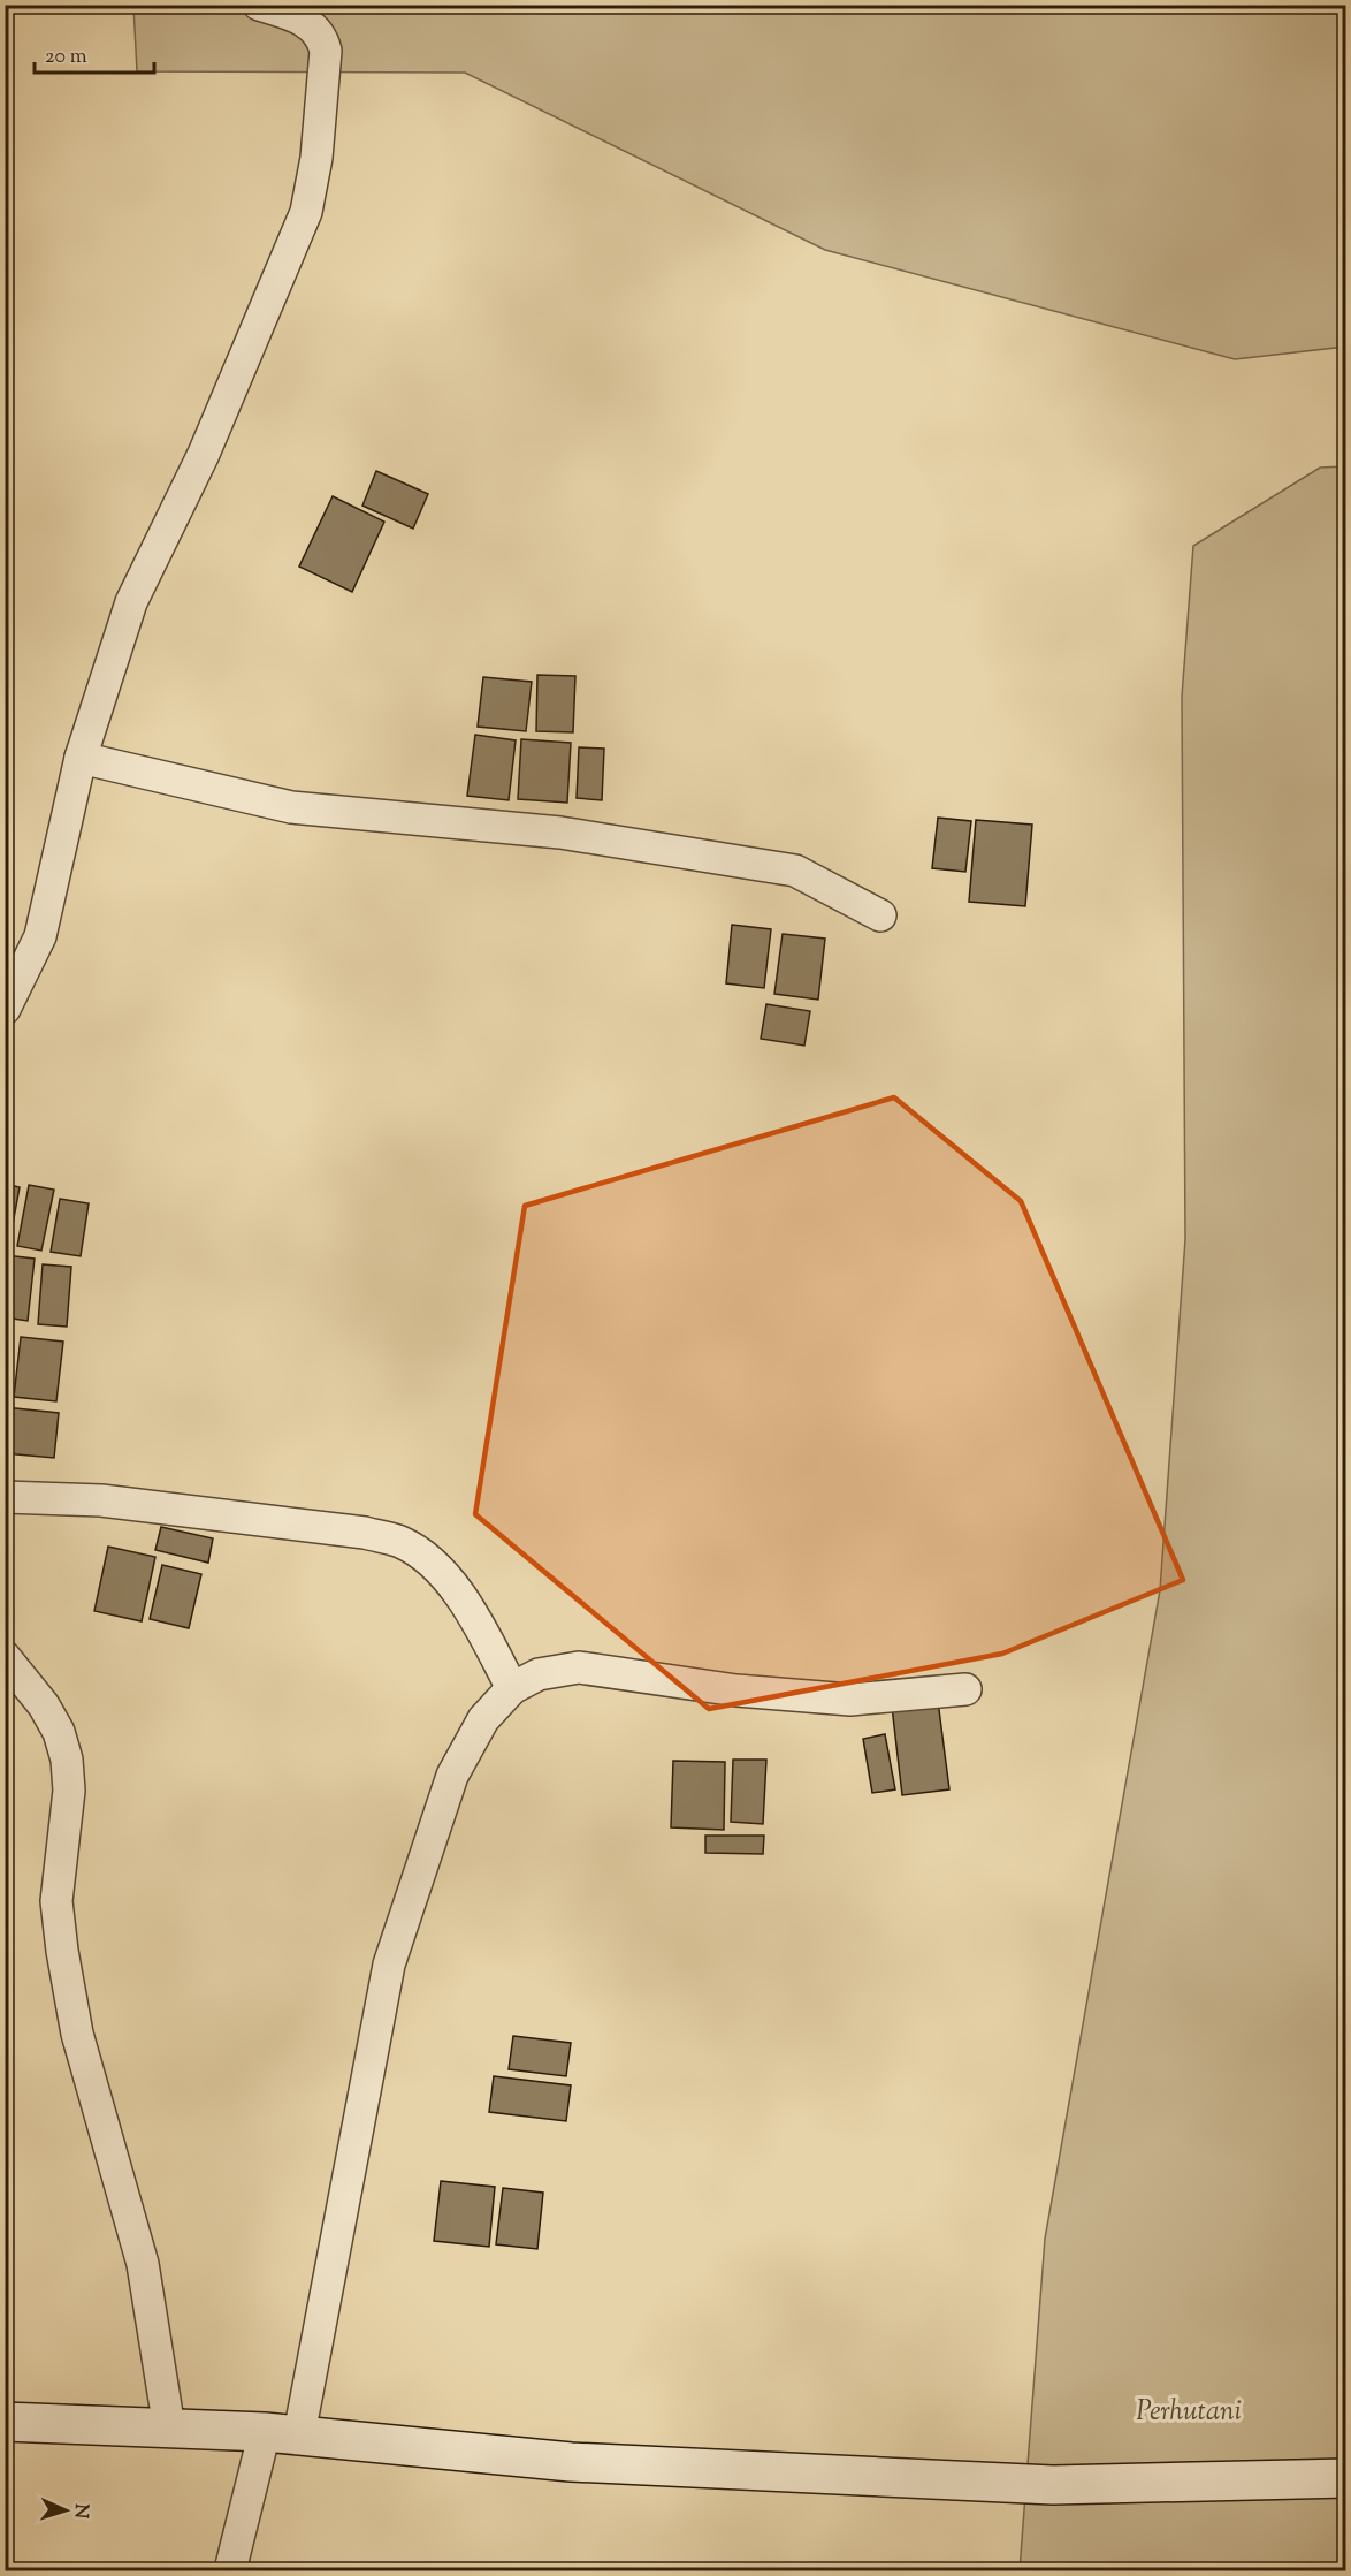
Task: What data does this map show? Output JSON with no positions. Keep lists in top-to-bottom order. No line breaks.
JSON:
{"parks":["Perhutani"],"scale_bar":"20 m","north":"right"}
